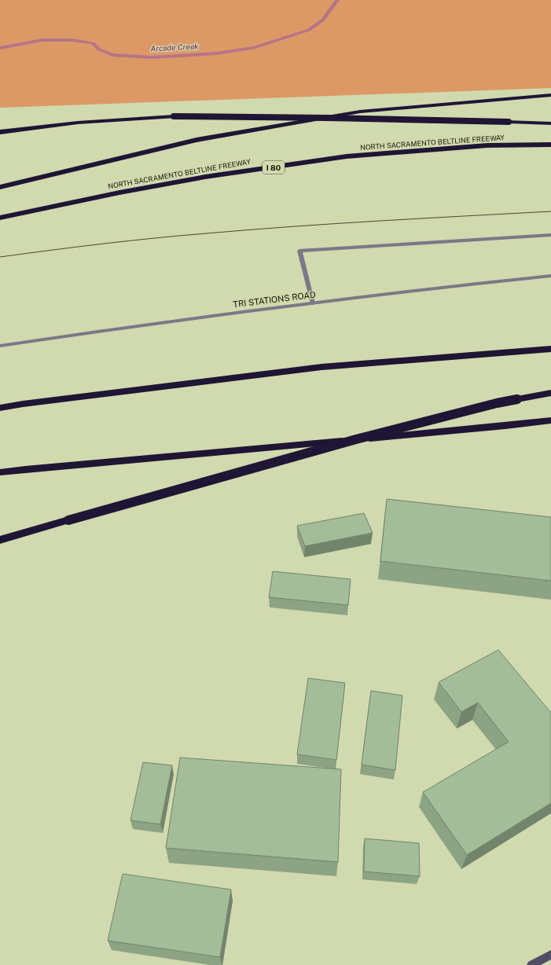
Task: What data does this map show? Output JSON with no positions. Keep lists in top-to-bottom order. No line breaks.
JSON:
{"streets":{"highway":["NORTH SACRAMENTO BELTLINE FREEWAY","I 80"],"street":["TRI STATIONS ROAD"]},"water":["Arcade Creek"]}
